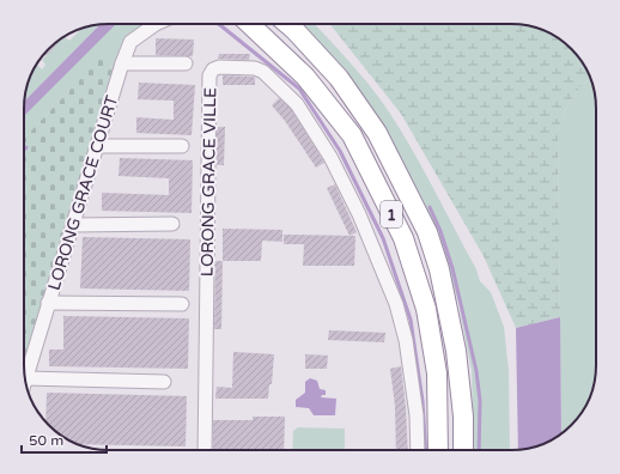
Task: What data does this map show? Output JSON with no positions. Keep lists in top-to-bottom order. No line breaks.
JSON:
{"streets":{"highway":["1"],"street":["LORONG GRACE VILLE","LORONG GRACE COURT"]},"scale_bar":"50 m"}
